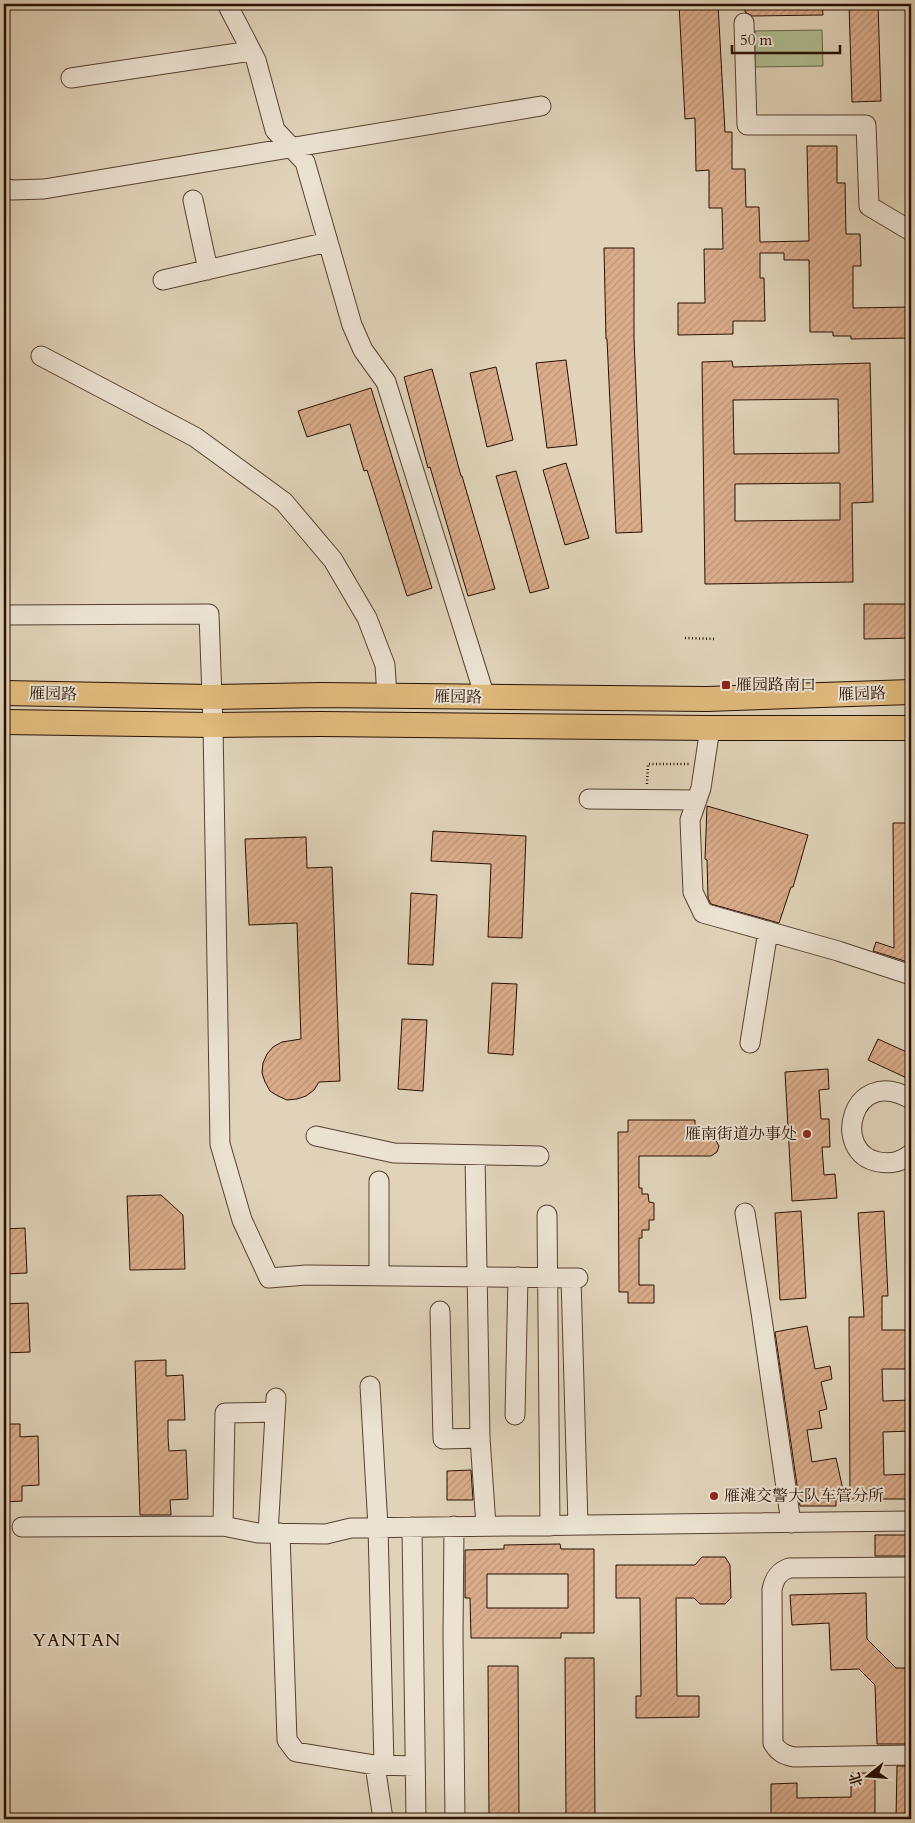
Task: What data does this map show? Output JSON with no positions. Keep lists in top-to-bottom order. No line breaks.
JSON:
{"streets":{"main road":["雁园路"]},"districts":["YANTAN"],"places":{"transit":["雁园路南口"],"other":["雁南街道办事处","雁滩交警大队车管分所"]},"scale_bar":"50 m","north":"left"}
